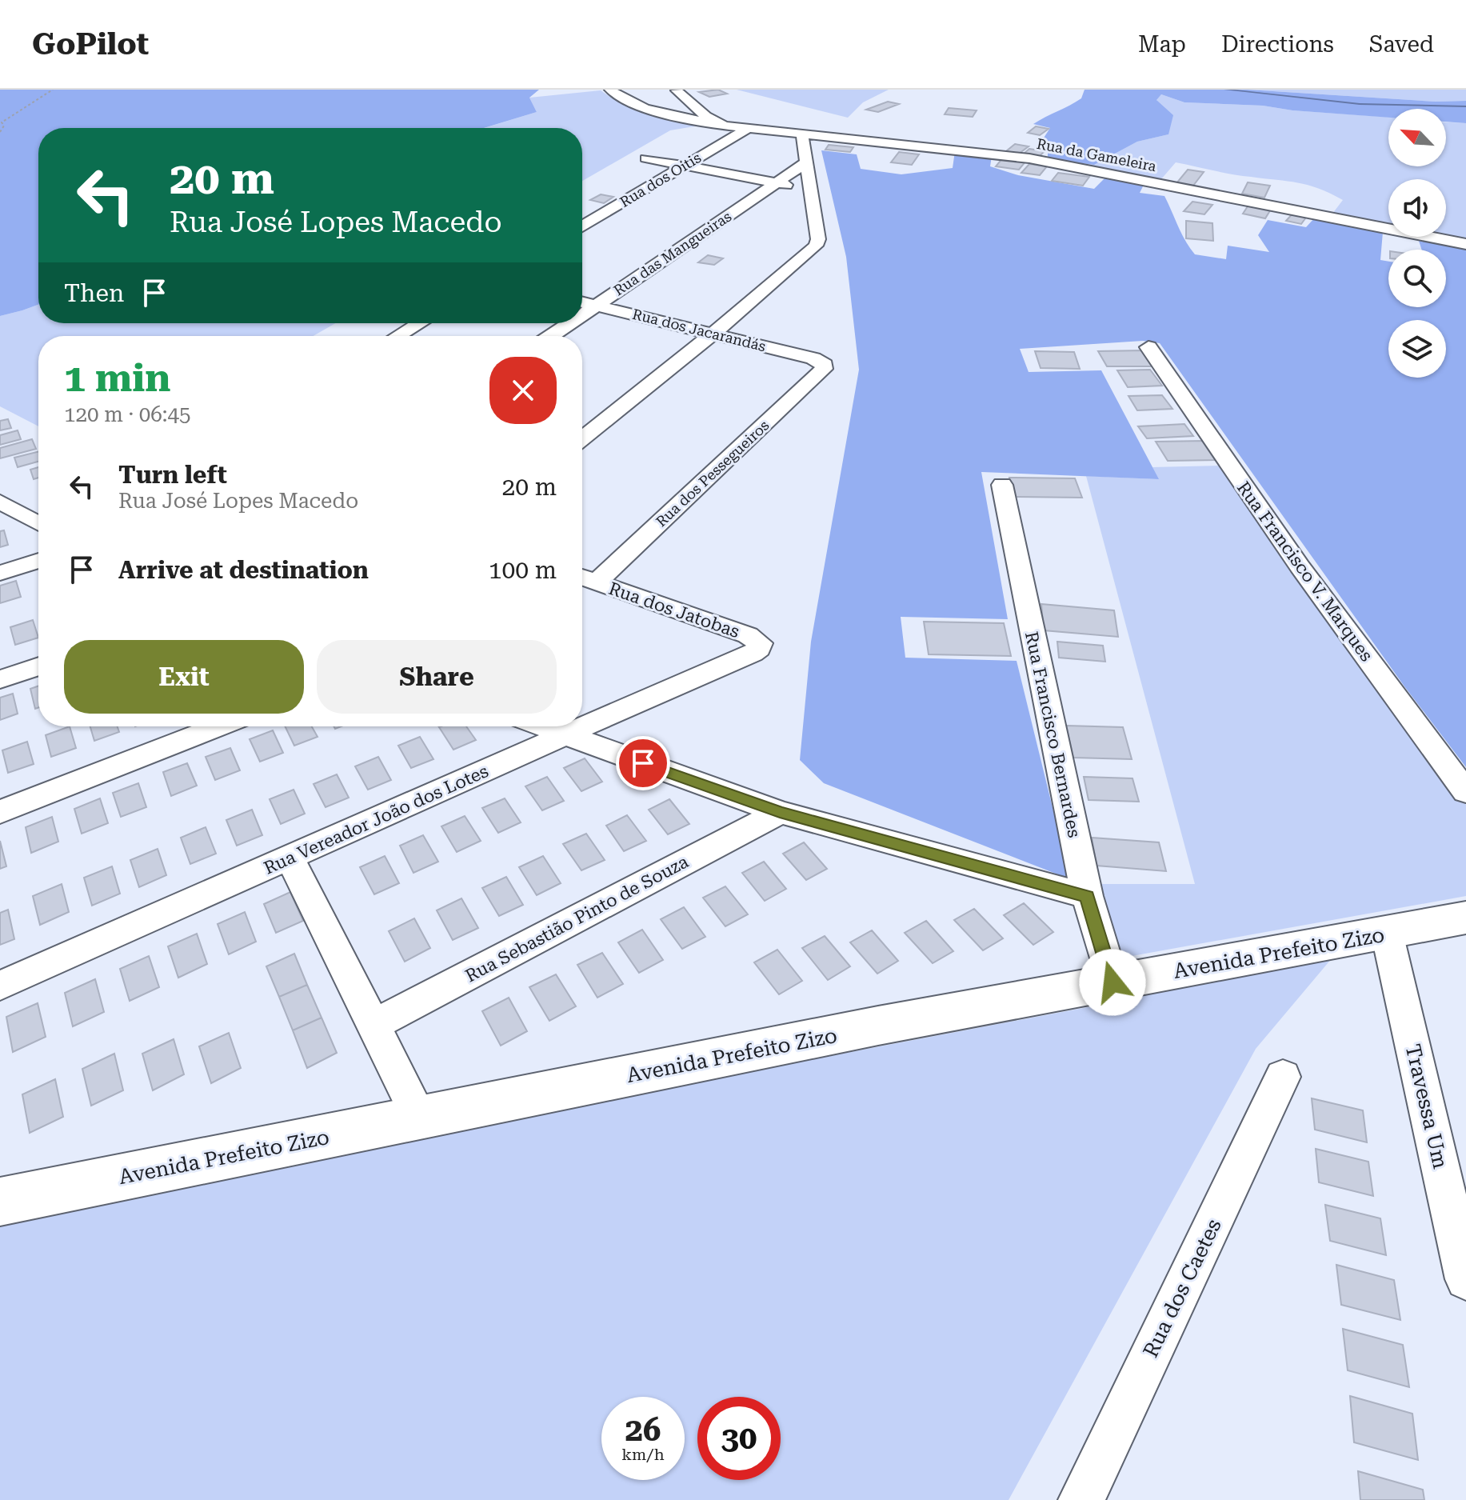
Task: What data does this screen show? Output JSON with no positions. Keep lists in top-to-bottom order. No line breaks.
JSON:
{"streets":{"main road":["Avenida Prefeito Zizo"],"street":["Rua da Gameleira","Rua dos Oitis","Rua das Mangueiras","Rua dos Jacarandás","Rua dos Pessegueiros","Rua Francisco V. Marques","Rua dos Jatobas","Rua Francisco Bernardes","Rua Vereador João dos Lotes","Rua Sebastião Pinto de Souza","Travessa Um","Rua dos Caetes"]},"crossings":[["Rua da Gameleira","Rua dos Oitis"],["Rua das Mangueiras","Rua dos Jacarandás"],["Rua dos Jacarandás","Rua dos Pessegueiros"],["Rua dos Pessegueiros","Rua dos Jatobas"],["Rua dos Jatobas","Rua Vereador João dos Lotes"],["Rua Francisco Bernardes","Avenida Prefeito Zizo"],["Avenida Prefeito Zizo","Travessa Um"]],"north":"top left","page":{"header":"GoPilot","nav":["Map","Directions","Saved"],"turn":["20 m","Rua José Lopes Macedo"],"then":"Then","heading":["1 min","120 m · 06:45"],"list":[{"name":"Turn left","note":"Rua José Lopes Macedo","value":"20 m"},{"name":"Arrive at destination","value":"100 m"}],"buttons":["Exit","Share"],"speed":"26 km/h","limit":"30"}}
